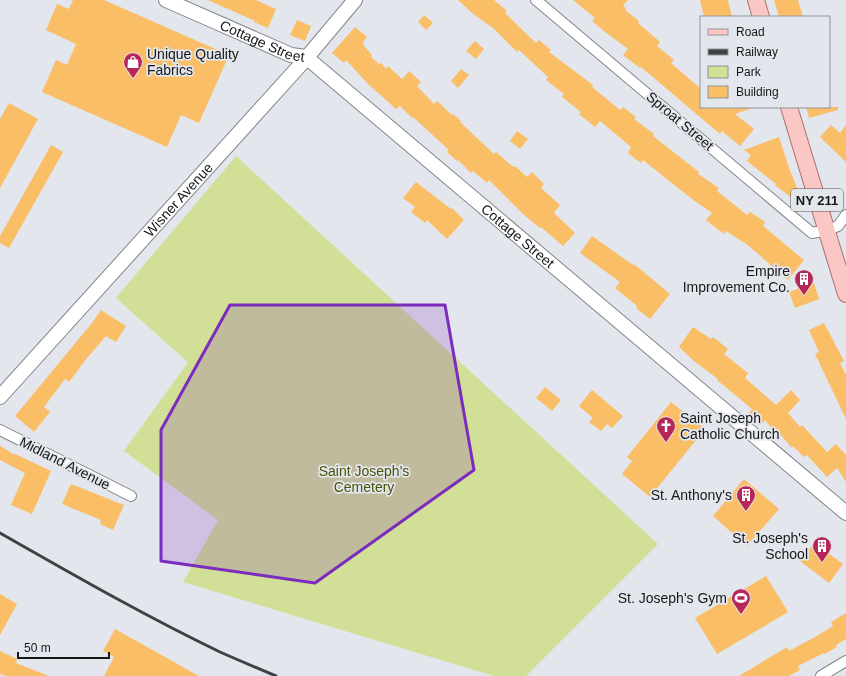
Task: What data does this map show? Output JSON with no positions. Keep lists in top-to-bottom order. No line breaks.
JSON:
{"streets":{"main road":["NY 211"],"street":["Cottage Street","Sproat Street","Wisner Avenue","Midland Avenue"]},"crossings":[["Cottage Street","Wisner Avenue"],["Sproat Street","NY 211"]],"parks":["Saint Joseph's Cemetery"],"places":{"shop":["Unique Quality Fabrics"],"building":["Empire Improvement Co.","St. Anthony's","St. Joseph's School"],"church":["Saint Joseph Catholic Church"],"sports":["St. Joseph's Gym"]},"legend":["Road","Railway","Park","Building"],"scale_bar":"50 m"}
